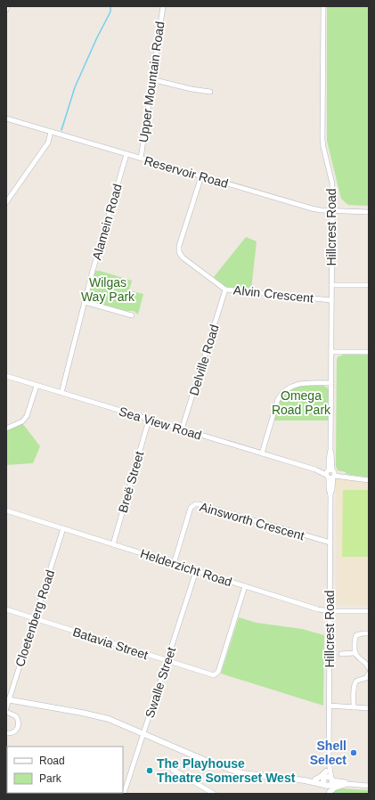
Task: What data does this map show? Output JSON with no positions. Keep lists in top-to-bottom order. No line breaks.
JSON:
{"streets":{"street":["Upper Mountain Road","Reservoir Road","Alamein Road","Hillcrest Road","Alvin Crescent","Delville Road","Sea View Road","Breë Street","Ainsworth Crescent","Helderzicht Road","Cloetenberg Road","Batavia Street","Swalle Street"]},"crossings":[["Upper Mountain Road","Reservoir Road"],["Reservoir Road","Alamein Road"],["Reservoir Road","Hillcrest Road"],["Reservoir Road","Alvin Crescent"],["Alamein Road","Sea View Road"],["Hillcrest Road","Alvin Crescent"],["Hillcrest Road","Sea View Road"],["Hillcrest Road","Ainsworth Crescent"],["Hillcrest Road","Helderzicht Road"],["Alvin Crescent","Delville Road"],["Delville Road","Sea View Road"],["Sea View Road","Breë Street"],["Breë Street","Helderzicht Road"],["Ainsworth Crescent","Helderzicht Road"],["Helderzicht Road","Cloetenberg Road"],["Helderzicht Road","Batavia Street"],["Helderzicht Road","Swalle Street"],["Cloetenberg Road","Batavia Street"],["Batavia Street","Swalle Street"]],"parks":["Wilgas Way Park","Omega Road Park"],"places":["Shell Select","The Playhouse Theatre Somerset West"],"legend":["Road","Park"]}
